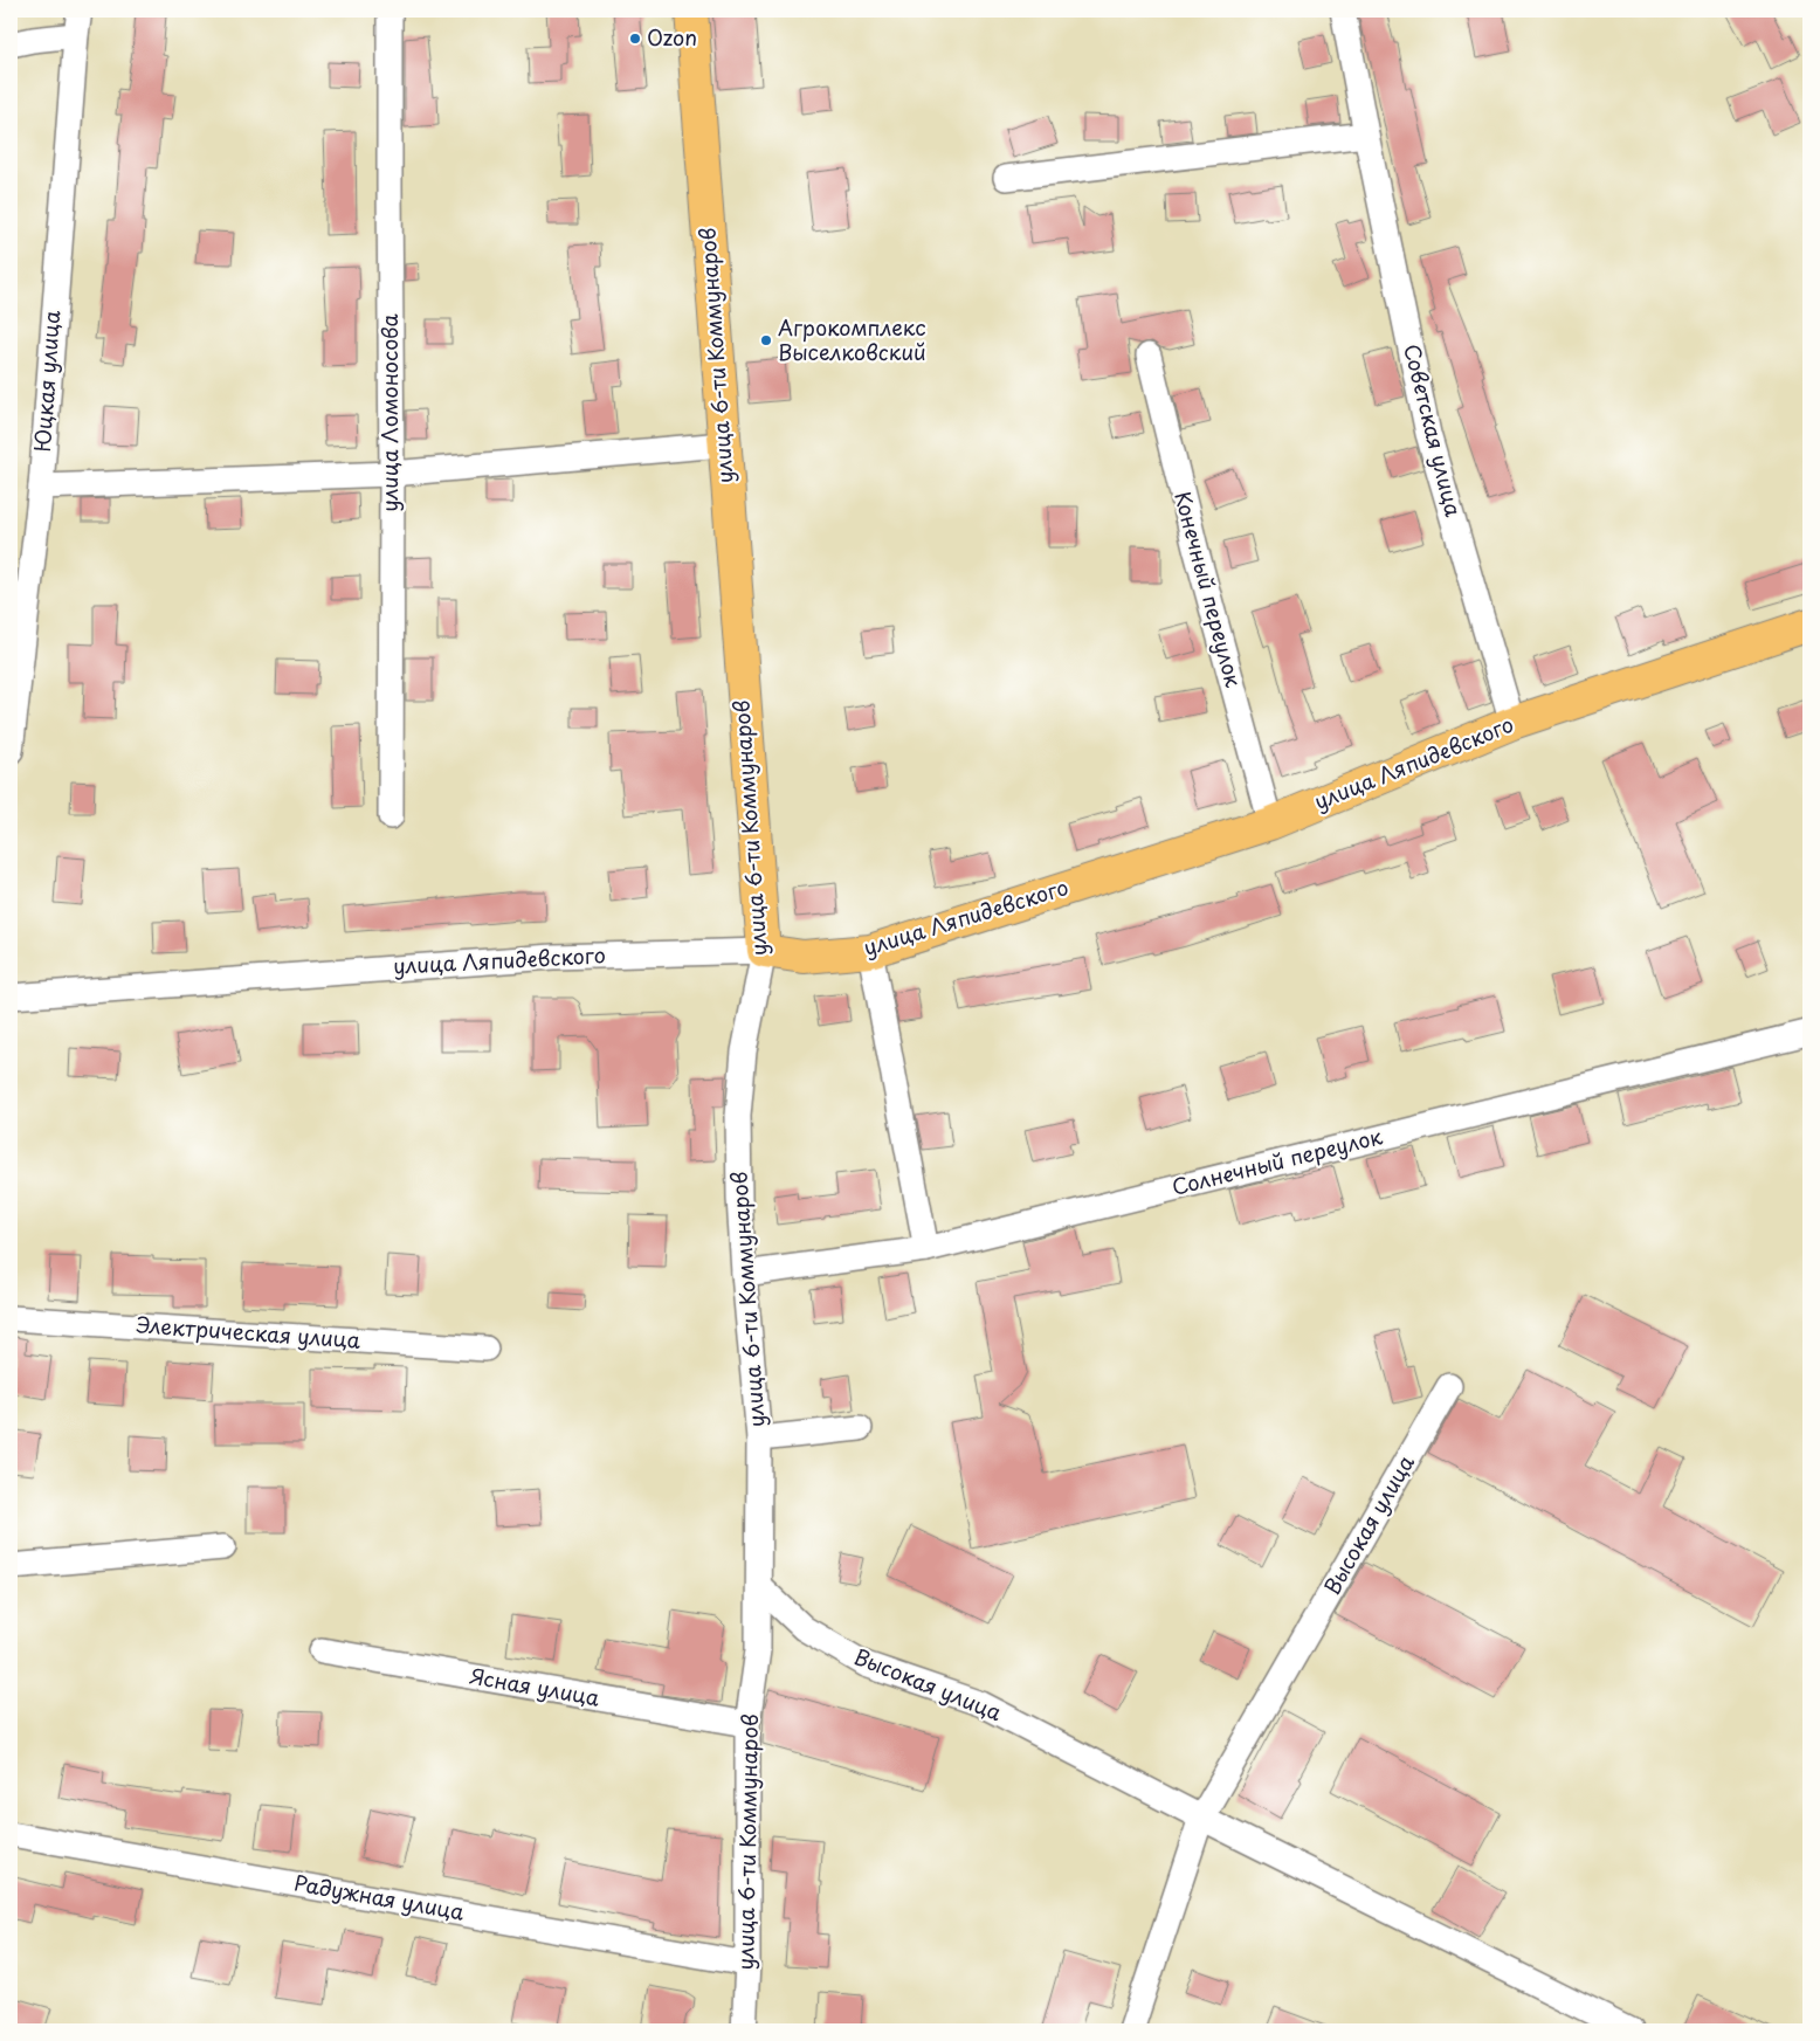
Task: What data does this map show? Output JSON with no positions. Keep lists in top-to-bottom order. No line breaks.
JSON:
{"streets":{"main road":["улица 6-ти Коммунаров","улица Ляпидевского"],"street":["Юцкая улица","улица Ломоносова","Советская улица","Конечный переулок","Солнечный переулок","Электрическая улица","Высокая улица","Ясная улица","Радужная улица"]},"crossings":[["улица 6-ти Коммунаров","улица Ляпидевского"],["улица 6-ти Коммунаров","Солнечный переулок"],["улица 6-ти Коммунаров","Высокая улица"],["улица 6-ти Коммунаров","Ясная улица"],["улица 6-ти Коммунаров","Радужная улица"],["Советская улица","улица Ляпидевского"],["Конечный переулок","улица Ляпидевского"]],"places":["Ozon","Агрокомплекс Выселковский"]}
